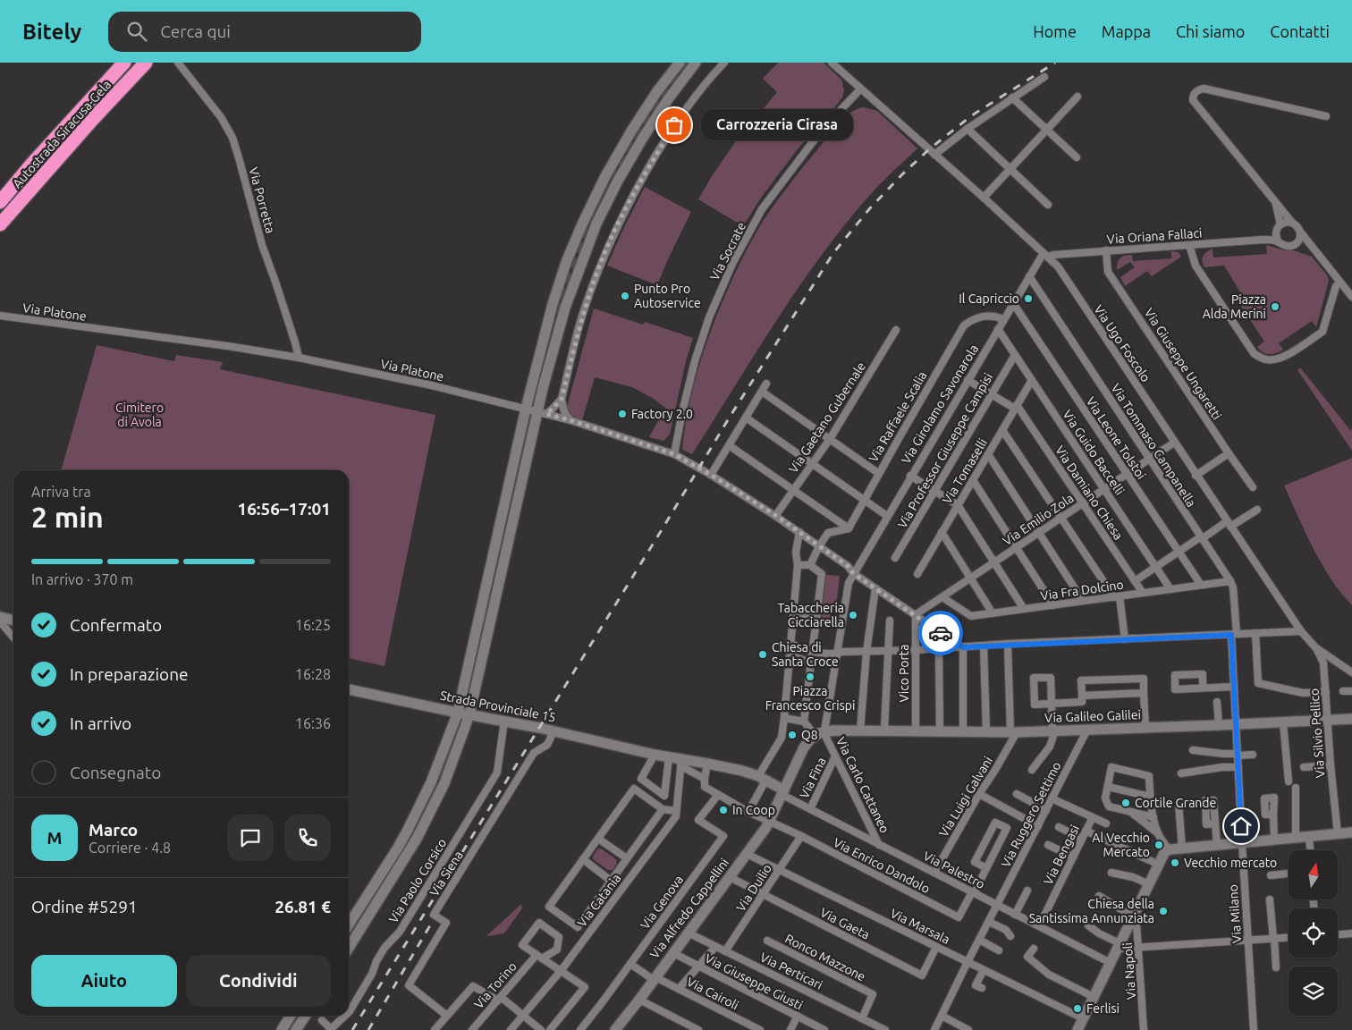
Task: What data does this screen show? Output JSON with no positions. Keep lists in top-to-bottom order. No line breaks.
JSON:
{"streets":{"highway":["Autostrada Siracusa-Gela"],"street":["Via Porretta","Via Oriana Fallaci","Via Socrate","Via Platone","Via Ugo Foscolo","Via Giuseppe Ungaretti","Via Girolamo Savonarola","Via Raffaele Scalia","Via Gaetano Gubernale","Via Leone Tolstoi","Via Tommaso Campanella","Via Professor Giuseppe Campisi","Via Guido Baccelli","Via Tomaselli","Via Damiano Chiesa","Via Emilio Zola","Via Fra Dolcino","Vico Porta","Strada Provinciale 15","Via Galileo Galilei","Via Silvio Pellico","Via Fina","Via Carlo Cattaneo","Via Luigi Galvani","Via Ruggero Settimo","Via Bengasi","Via Enrico Dandolo","Via Palestro","Via Siena","Via Paolo Corsico","Via Duilio","Via Catania","Via Genova","Via Alfredo Cappellini","Via Milano","Via Gaeta","Via Marsala","Ronco Mazzone","Via Perticari","Via Napoli","Via Giuseppe Giusti","Via Torino","Via Cairoli"]},"crossings":[["Via Porretta","Via Platone"],["Via Oriana Fallaci","Via Ugo Foscolo"],["Via Oriana Fallaci","Via Giuseppe Ungaretti"],["Via Oriana Fallaci","Via Girolamo Savonarola"],["Via Socrate","Via Platone"],["Via Socrate","Via Ugo Foscolo"],["Via Platone","Via Girolamo Savonarola"],["Via Platone","Via Gaetano Gubernale"],["Via Platone","Via Emilio Zola"],["Via Platone","Vico Porta"],["Via Ugo Foscolo","Via Girolamo Savonarola"],["Via Ugo Foscolo","Via Emilio Zola"],["Via Ugo Foscolo","Via Silvio Pellico"],["Via Girolamo Savonarola","Via Raffaele Scalia"],["Via Girolamo Savonarola","Via Leone Tolstoi"],["Via Girolamo Savonarola","Via Tommaso Campanella"],["Via Girolamo Savonarola","Via Guido Baccelli"],["Via Girolamo Savonarola","Via Galileo Galilei"],["Via Girolamo Savonarola","Via Carlo Cattaneo"],["Via Girolamo Savonarola","Via Alfredo Cappellini"],["Via Leone Tolstoi","Via Emilio Zola"],["Via Leone Tolstoi","Via Fra Dolcino"],["Via Tommaso Campanella","Via Emilio Zola"],["Via Tommaso Campanella","Via Fra Dolcino"],["Via Tommaso Campanella","Via Milano"],["Via Professor Giuseppe Campisi","Via Guido Baccelli"],["Via Guido Baccelli","Via Tomaselli"],["Via Guido Baccelli","Via Emilio Zola"],["Via Guido Baccelli","Via Fra Dolcino"],["Via Tomaselli","Via Damiano Chiesa"],["Via Damiano Chiesa","Via Emilio Zola"],["Via Damiano Chiesa","Via Fra Dolcino"],["Via Emilio Zola","Via Fra Dolcino"],["Via Emilio Zola","Vico Porta"],["Vico Porta","Via Galileo Galilei"],["Strada Provinciale 15","Via Palestro"],["Strada Provinciale 15","Via Siena"],["Strada Provinciale 15","Via Paolo Corsico"],["Strada Provinciale 15","Via Catania"],["Strada Provinciale 15","Via Alfredo Cappellini"],["Via Galileo Galilei","Via Silvio Pellico"],["Via Galileo Galilei","Via Carlo Cattaneo"],["Via Galileo Galilei","Via Luigi Galvani"],["Via Galileo Galilei","Via Ruggero Settimo"],["Via Galileo Galilei","Via Alfredo Cappellini"],["Via Galileo Galilei","Via Milano"],["Via Fina","Via Carlo Cattaneo"],["Via Fina","Via Palestro"],["Via Carlo Cattaneo","Via Palestro"],["Via Carlo Cattaneo","Via Alfredo Cappellini"],["Via Luigi Galvani","Via Palestro"],["Via Ruggero Settimo","Via Palestro"],["Via Ruggero Settimo","Via Marsala"],["Via Bengasi","Via Palestro"],["Via Enrico Dandolo","Via Palestro"],["Via Enrico Dandolo","Via Duilio"],["Via Enrico Dandolo","Via Genova"],["Via Enrico Dandolo","Via Alfredo Cappellini"],["Via Palestro","Via Alfredo Cappellini"],["Via Duilio","Via Gaeta"],["Via Duilio","Via Marsala"],["Via Duilio","Via Perticari"],["Via Genova","Via Cairoli"],["Via Alfredo Cappellini","Via Gaeta"],["Via Alfredo Cappellini","Via Marsala"],["Via Alfredo Cappellini","Via Perticari"],["Via Alfredo Cappellini","Via Giuseppe Giusti"],["Via Alfredo Cappellini","Via Cairoli"],["Via Gaeta","Via Marsala"],["Ronco Mazzone","Via Perticari"]],"parks":["Cimitero di Avola"],"places":["Carrozzeria Cirasa","Punto Pro Autoservice","Il Capriccio","Piazza Alda Merini","Factory 2.0","Tabaccheria Cicciarella","Chiesa di Santa Croce","Piazza Francesco Crispi","Q8","Cortile Grande","In Coop","Al Vecchio Mercato","Vecchio mercato","Chiesa della Santissima Annunziata","Ferlisi"],"north":"top","page":{"header":"Bitely","search":"Cerca qui","nav":["Home","Mappa","Chi siamo","Contatti"],"bubble":"Carrozzeria Cirasa","heading":["2 min","Arriva tra","16:56–17:01"],"panel":["Marco","Corriere · 4.8","Ordine #5291","26.81 €"],"bar":"In arrivo · 370 m","list":[["Confermato","16:25"],["In preparazione","16:28"],["In arrivo","16:36"],"Consegnato"],"round":"M","buttons":["Aiuto","Condividi"]}}
